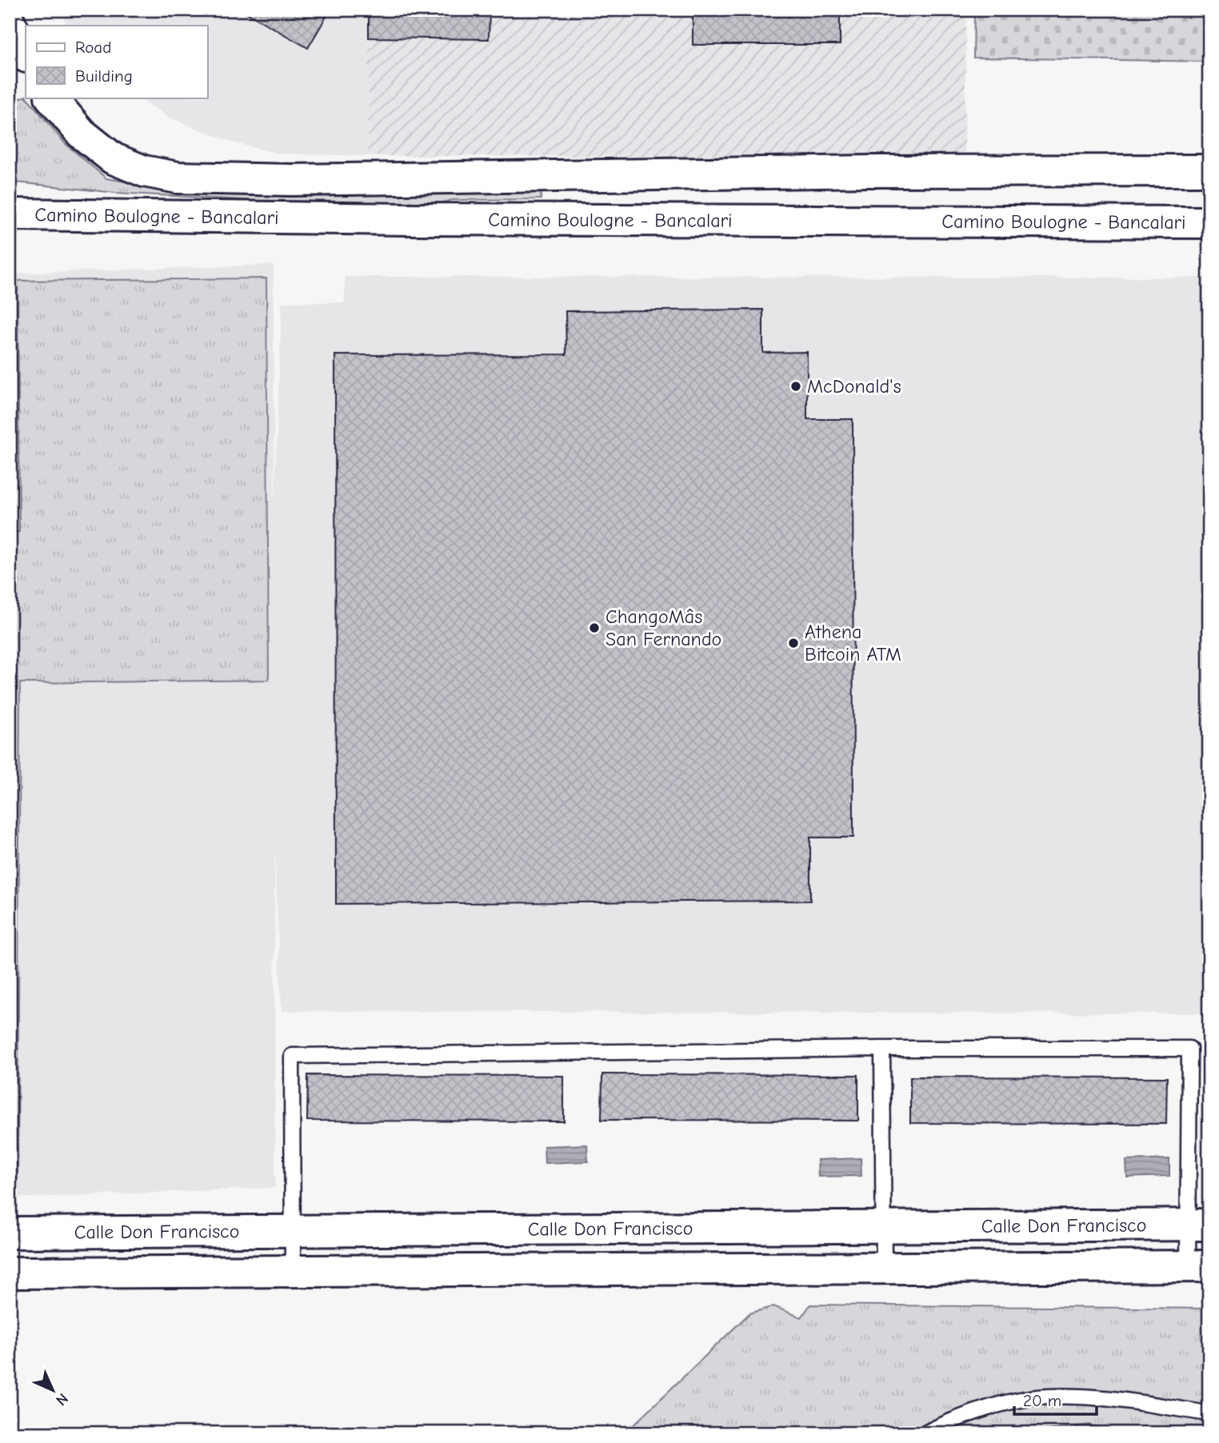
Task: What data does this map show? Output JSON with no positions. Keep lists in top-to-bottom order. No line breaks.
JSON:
{"streets":{"main road":["Camino Boulogne - Bancalari","Calle Don Francisco"]},"places":["McDonald's","ChangoMâs San Fernando","Athena Bitcoin ATM"],"legend":["Road","Building"],"scale_bar":"20 m","north":"bottom right"}
